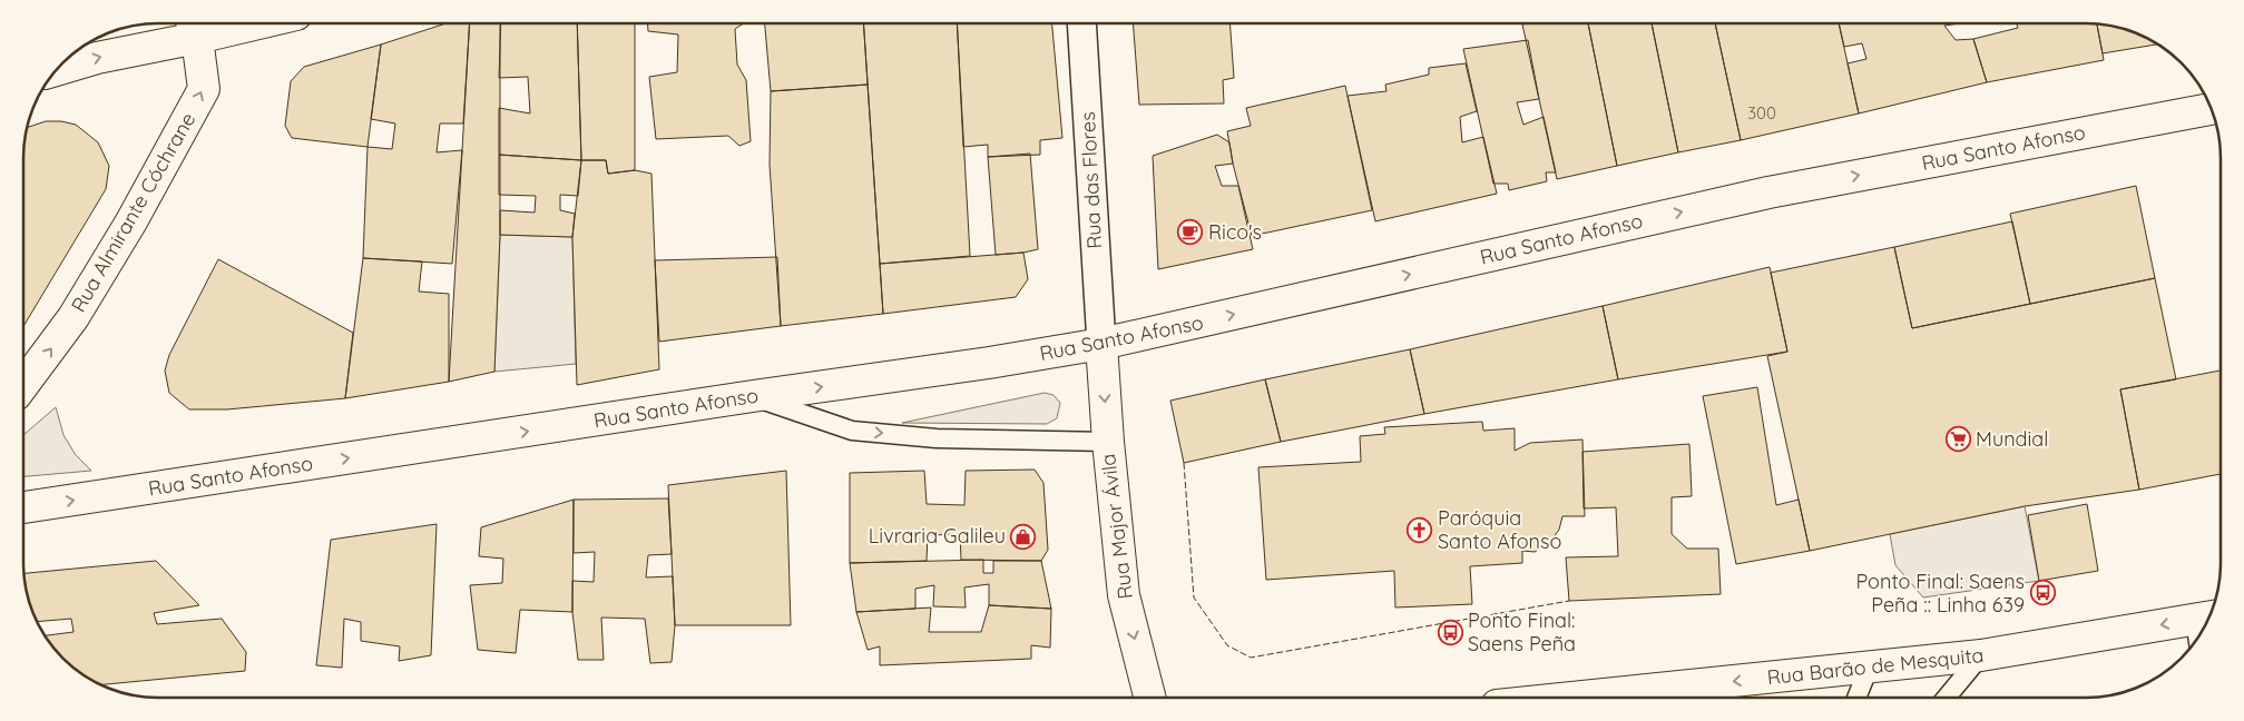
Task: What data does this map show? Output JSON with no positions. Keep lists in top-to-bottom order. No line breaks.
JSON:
{"streets":{"street":["Rua Santo Afonso","Rua das Flores","Rua Almirante Cóchrane","Rua Major Ávila","Rua Barão de Mesquita"]},"crossings":[["Rua Santo Afonso","Rua das Flores"],["Rua Santo Afonso","Rua Major Ávila"],["Rua das Flores","Rua Major Ávila"]],"one_way":["Rua Santo Afonso","Rua Almirante Cóchrane","Rua Major Ávila","Rua Barão de Mesquita"],"places":{"cafe":["Rico's"],"supermarket":["Mundial"],"church":["Paróquia Santo Afonso"],"shop":["Livraria Galileu"],"bus stop":["Ponto Final: Saens Peña :: Linha 639","Ponto Final: Saens Peña"]},"house_numbers":["300"]}
